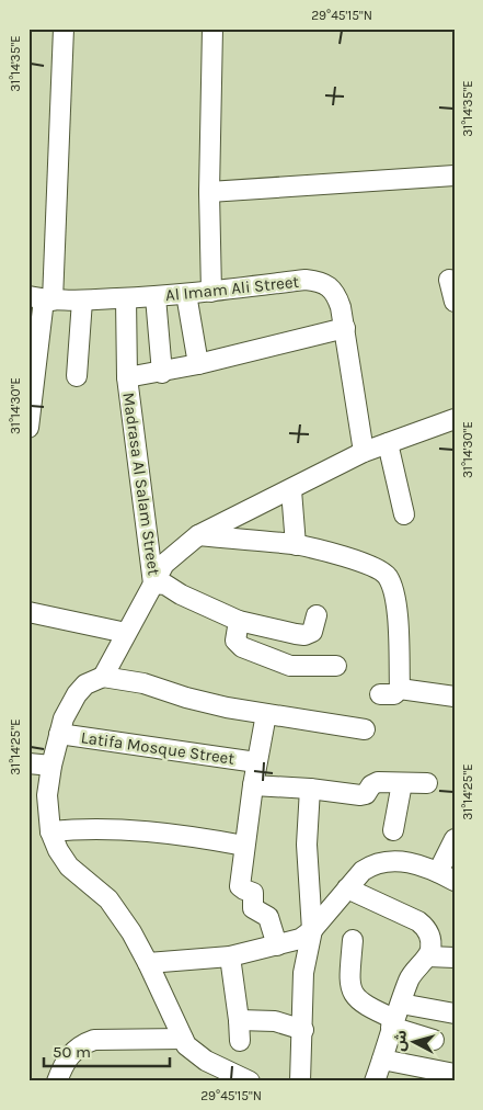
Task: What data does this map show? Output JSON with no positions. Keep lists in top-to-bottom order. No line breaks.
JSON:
{"streets":{"street":["Al Imam Ali Street","Madrasa Al Salam Street","Latifa Mosque Street"]},"crossings":[["Al Imam Ali Street","Madrasa Al Salam Street"]],"scale_bar":"50 m","north":"left","coordinates":["29°45'15\"N","31°14'35\"E","31°14'30\"E","31°14'25\"E"]}
